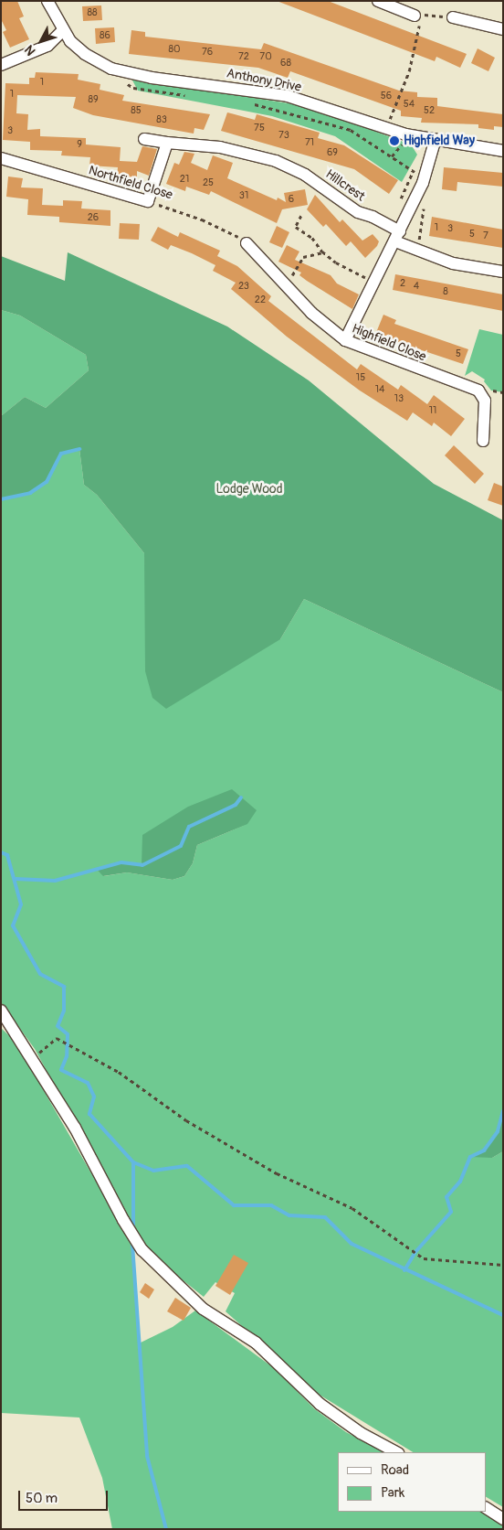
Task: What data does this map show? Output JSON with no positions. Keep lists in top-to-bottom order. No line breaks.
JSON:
{"streets":{"street":["Anthony Drive","Northfield Close","Hillcrest","Highfield Close"]},"crossings":[["Northfield Close","Highfield Close"]],"parks":["Lodge Wood"],"places":["Highfield Way"],"house_numbers":["88","86","80","76","72","70","68","1","1","56","89","54","85","52","83","75","3","73","71","9","69","21","25","31","6","26","1","3","5","7","2","23","4","8","22","5","15","14","13","11"],"legend":["Road","Park"],"scale_bar":"50 m","north":"bottom left"}
